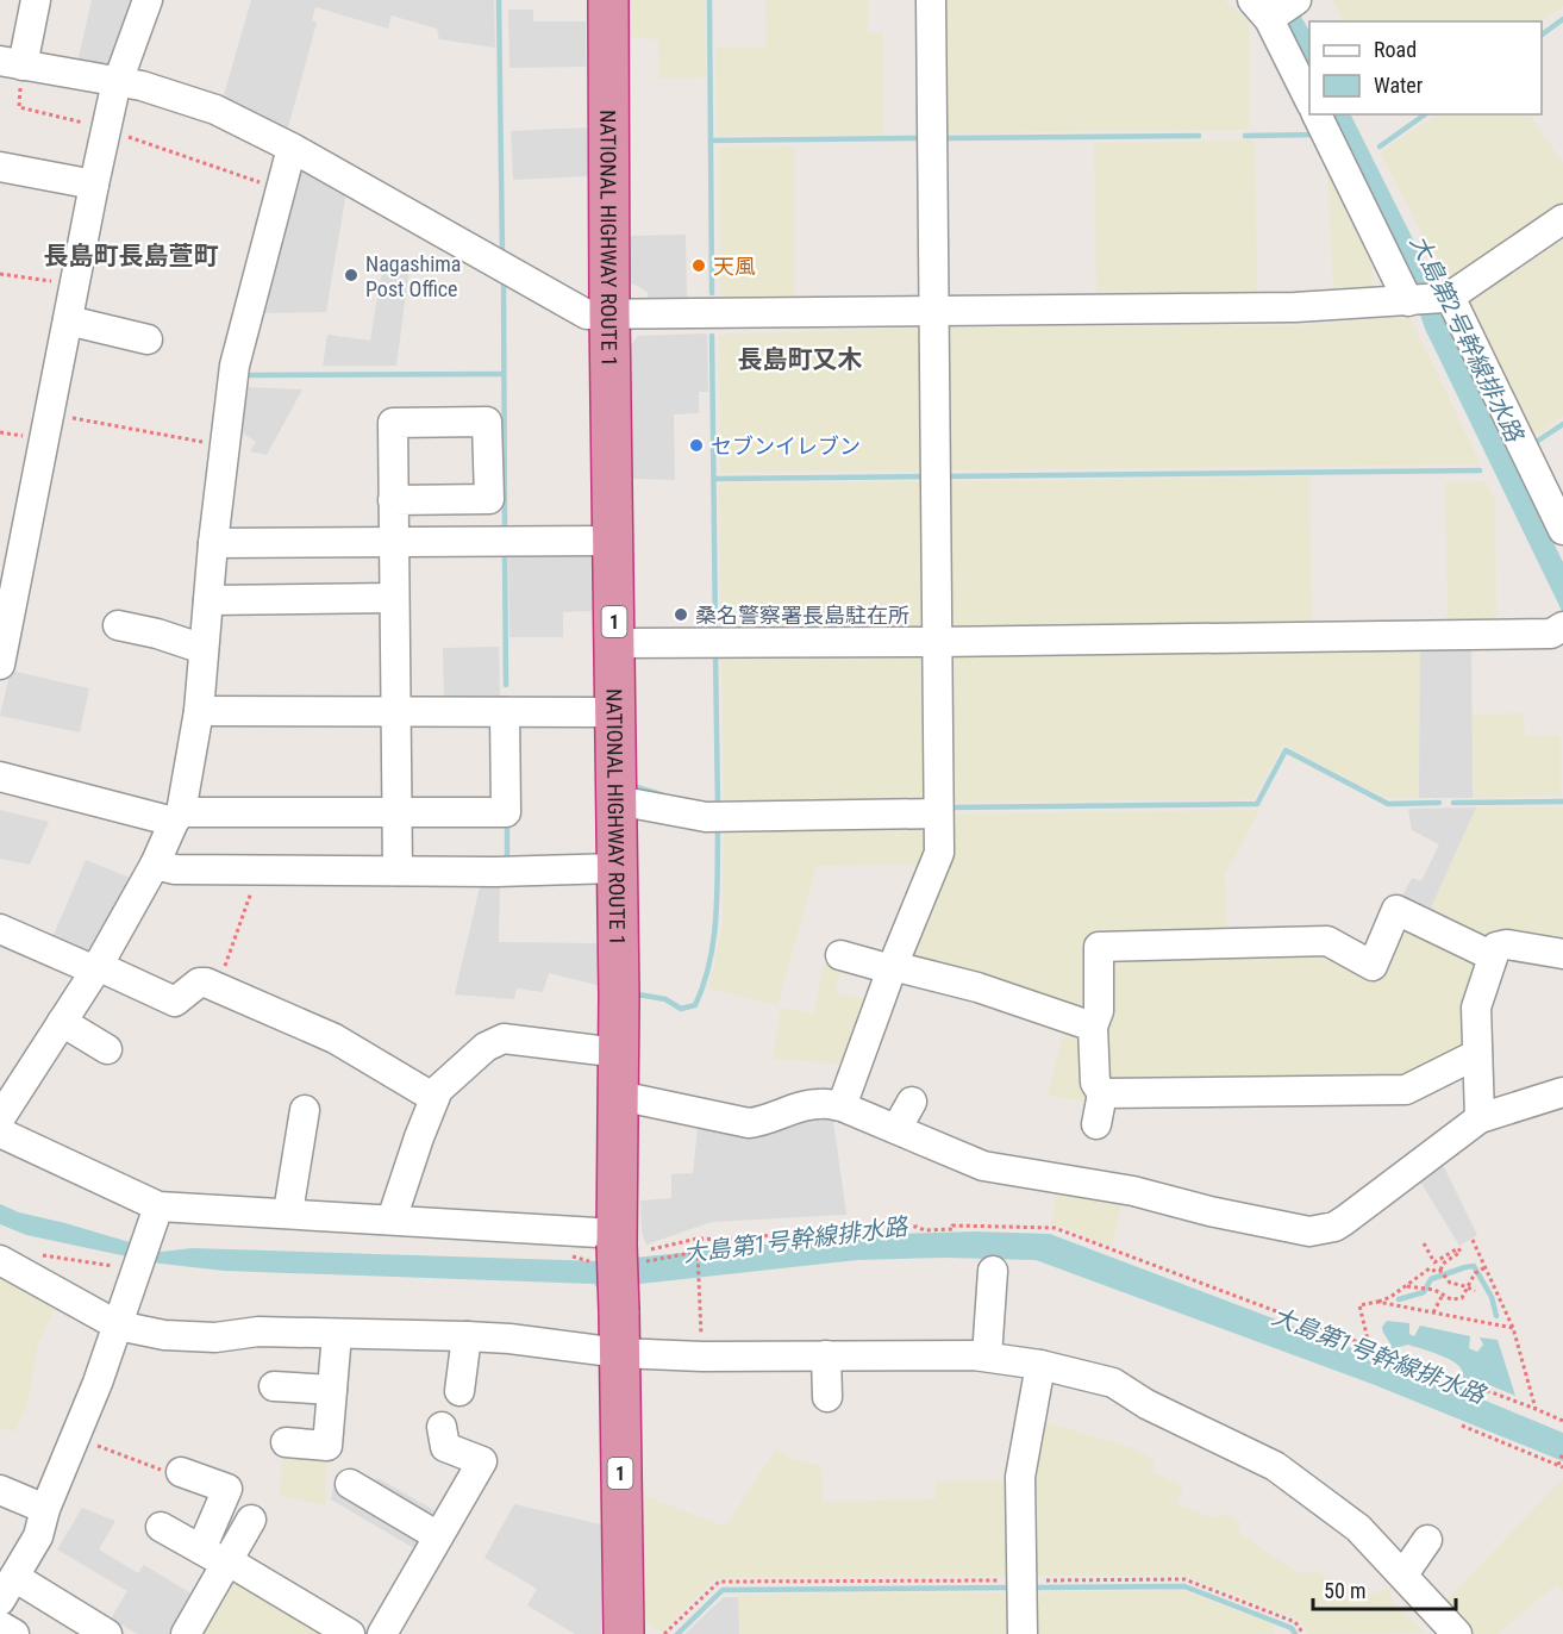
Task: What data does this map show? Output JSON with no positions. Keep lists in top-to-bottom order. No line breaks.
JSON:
{"streets":{"highway":["NATIONAL HIGHWAY ROUTE 1","1"]},"districts":["長島町長島萱町","長島町又木"],"water":["大島第2号幹線排水路","大島第1号幹線排水路"],"places":["天風","Nagashima Post Office","セブンイレブン","桑名警察署長島駐在所"],"legend":["Road","Water"],"scale_bar":"50 m"}
